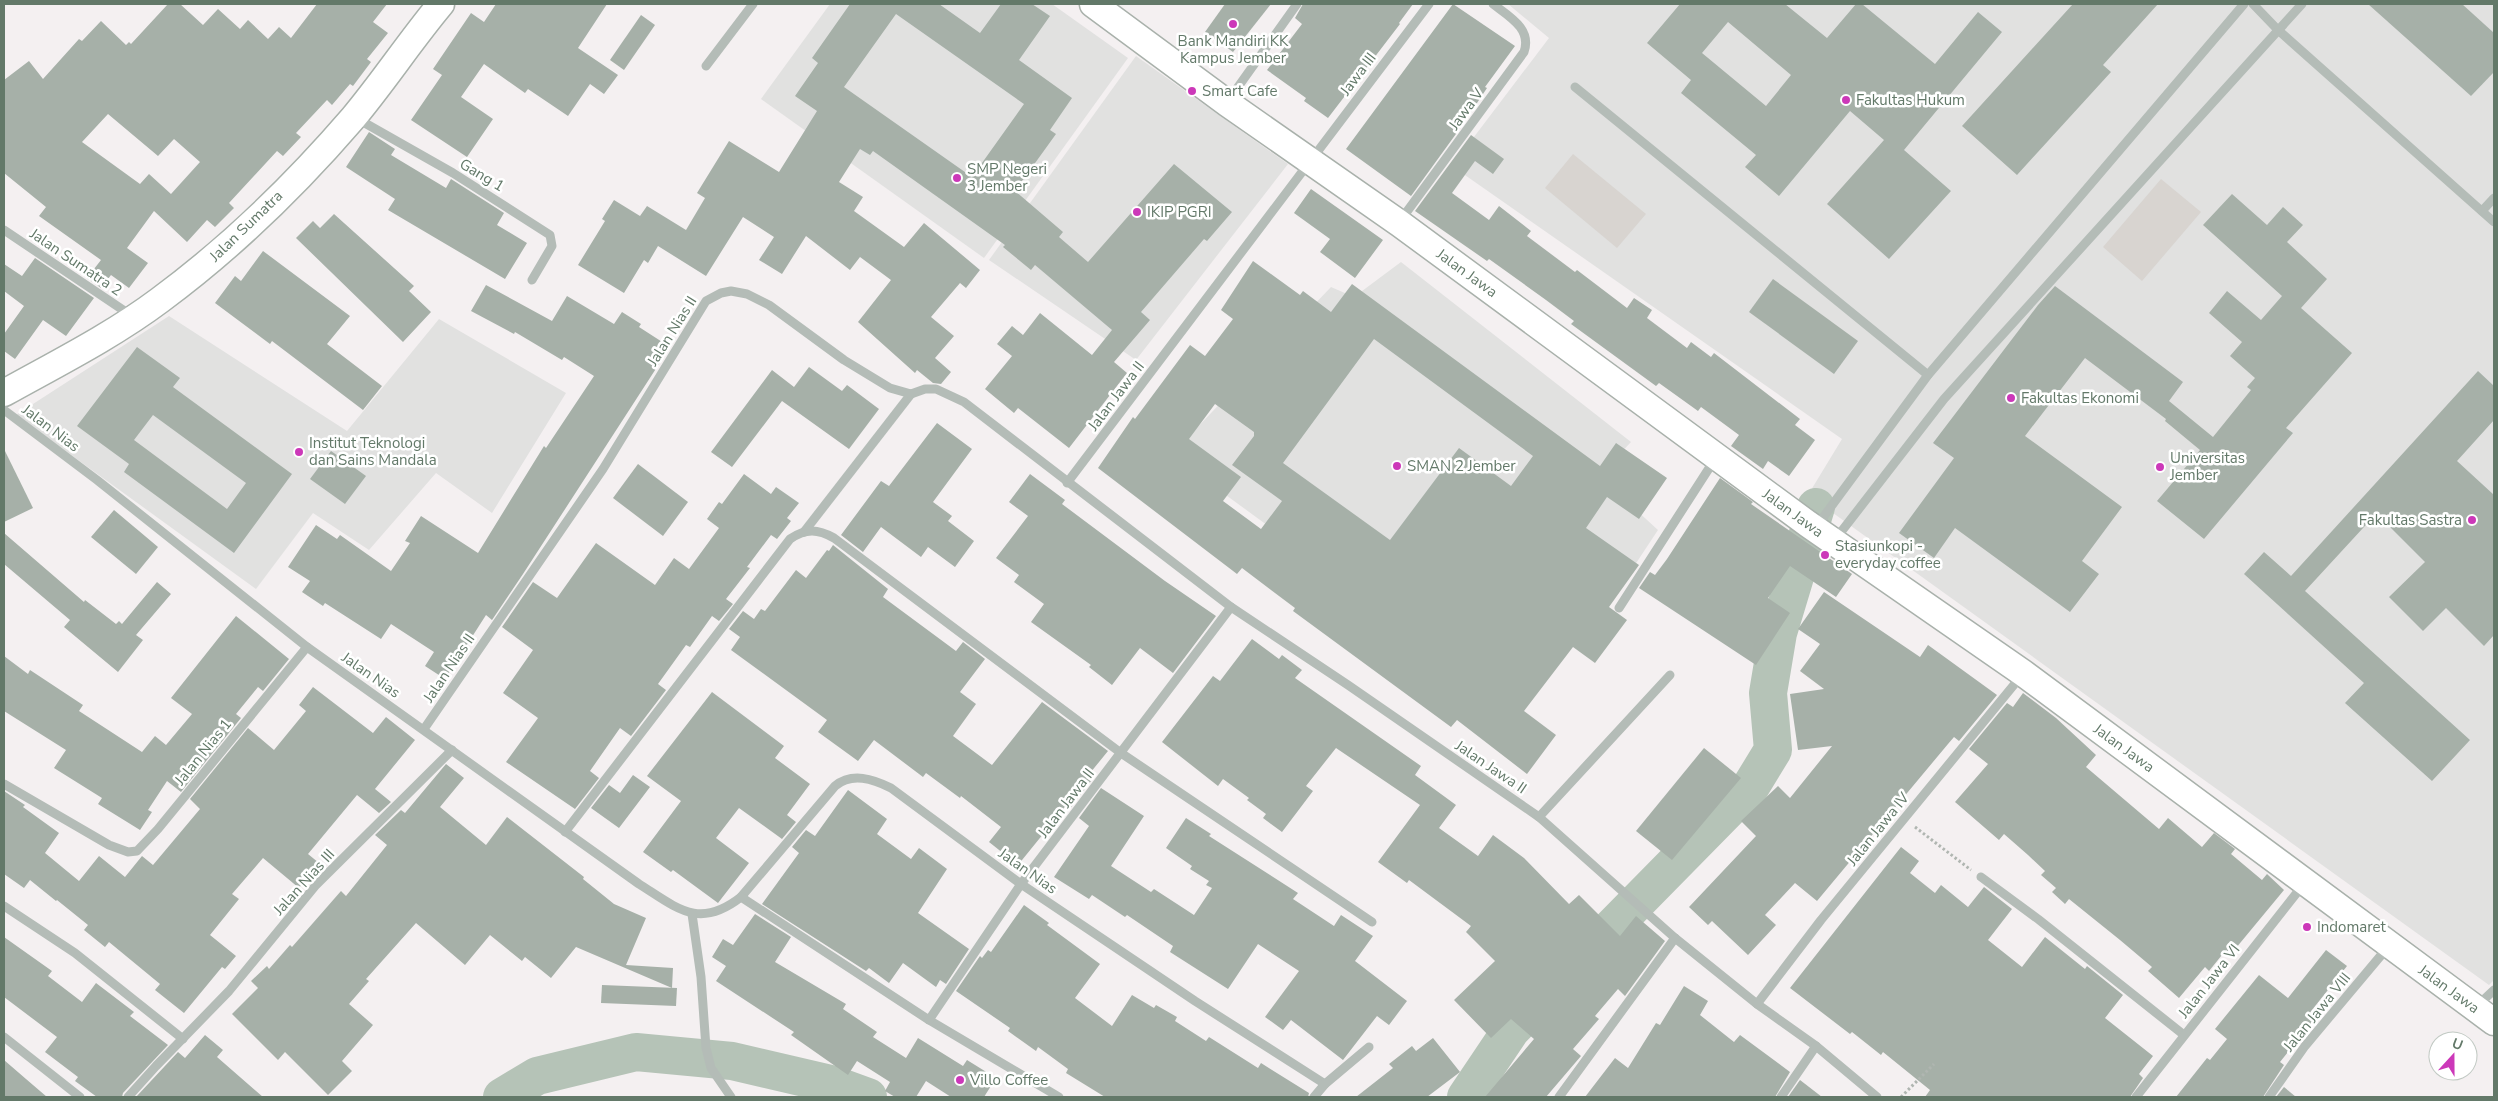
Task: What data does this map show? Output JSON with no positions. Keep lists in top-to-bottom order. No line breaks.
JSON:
{"streets":{"main road":["Jalan Sumatra","Jalan Jawa"],"street":["Jawa III","Jawa V","Gang 1","Jalan Sumatra 2","Jalan Nias II","Jalan Jawa II","Jalan Nias","Jalan Nias 1","Jalan Jawa IV","Jalan Nias III","Jalan Jawa VI","Jalan Jawa VIII"]},"crossings":[["Jawa III","Jalan Jawa"],["Jawa III","Jalan Jawa II"],["Jawa V","Jalan Jawa"],["Gang 1","Jalan Sumatra"],["Jalan Sumatra","Jalan Sumatra 2"],["Jalan Jawa","Jalan Jawa II"],["Jalan Jawa","Jalan Jawa IV"],["Jalan Jawa","Jalan Jawa VI"],["Jalan Jawa","Jalan Jawa VIII"],["Jalan Nias II","Jalan Jawa II"],["Jalan Nias II","Jalan Nias"],["Jalan Jawa II","Jalan Nias"],["Jalan Jawa II","Jalan Jawa IV"],["Jalan Nias","Jalan Nias 1"],["Jalan Nias","Jalan Nias III"]],"places":["Bank Mandiri KK Kampus Jember","Smart Cafe","Fakultas Hukum","SMP Negeri 3 Jember","IKIP PGRI","Fakultas Ekonomi","Institut Teknologi dan Sains Mandala","SMAN 2 Jember","Universitas Jember","Fakultas Sastra","Stasiunkopi - everyday coffee","Indomaret","Villo Coffee"],"north":"top"}
